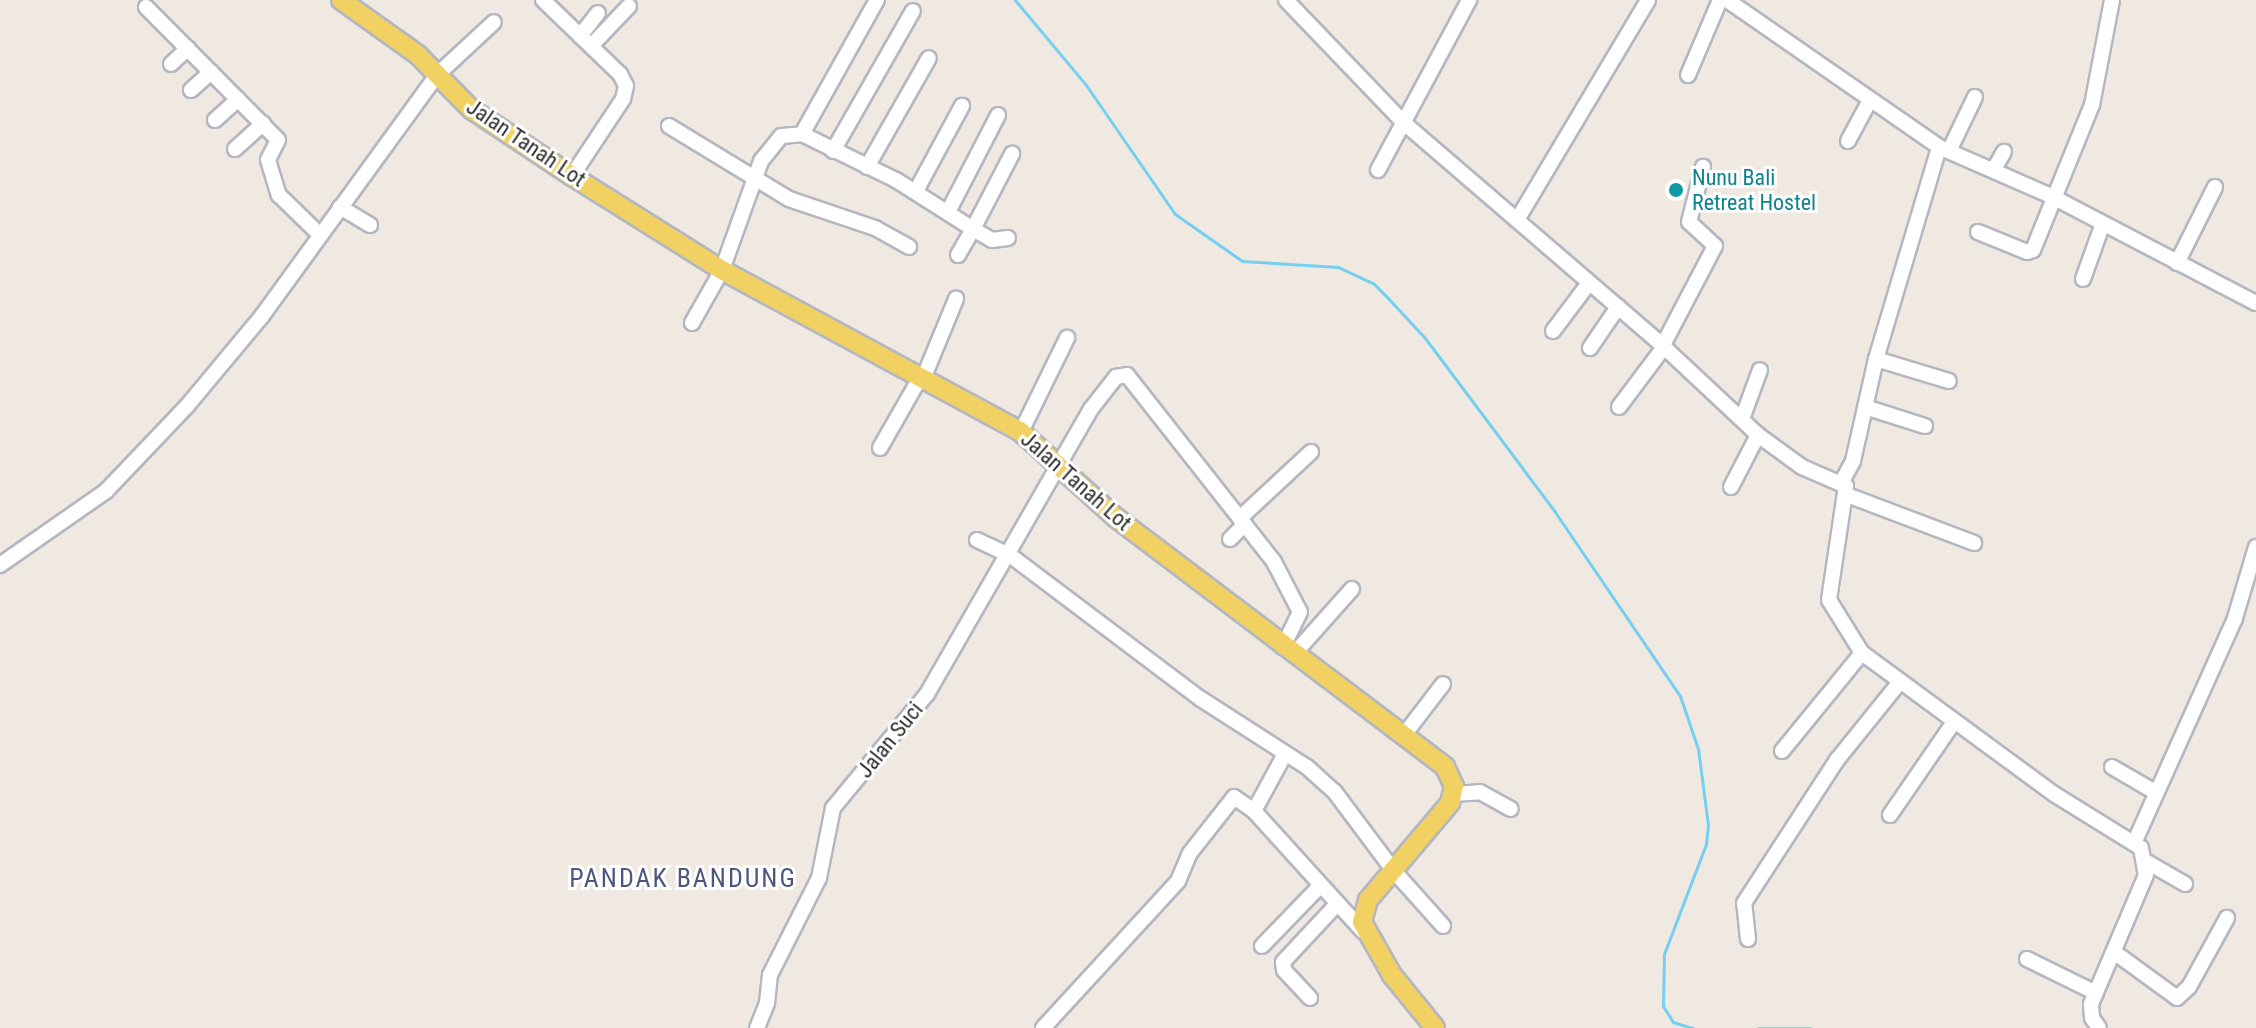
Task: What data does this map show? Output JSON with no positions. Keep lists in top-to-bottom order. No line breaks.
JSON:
{"streets":{"main road":["Jalan Tanah Lot"],"street":["Jalan Suci"]},"crossings":[["Jalan Tanah Lot","Jalan Suci"]],"districts":["PANDAK BANDUNG"],"places":["Nunu Bali Retreat Hostel"]}
